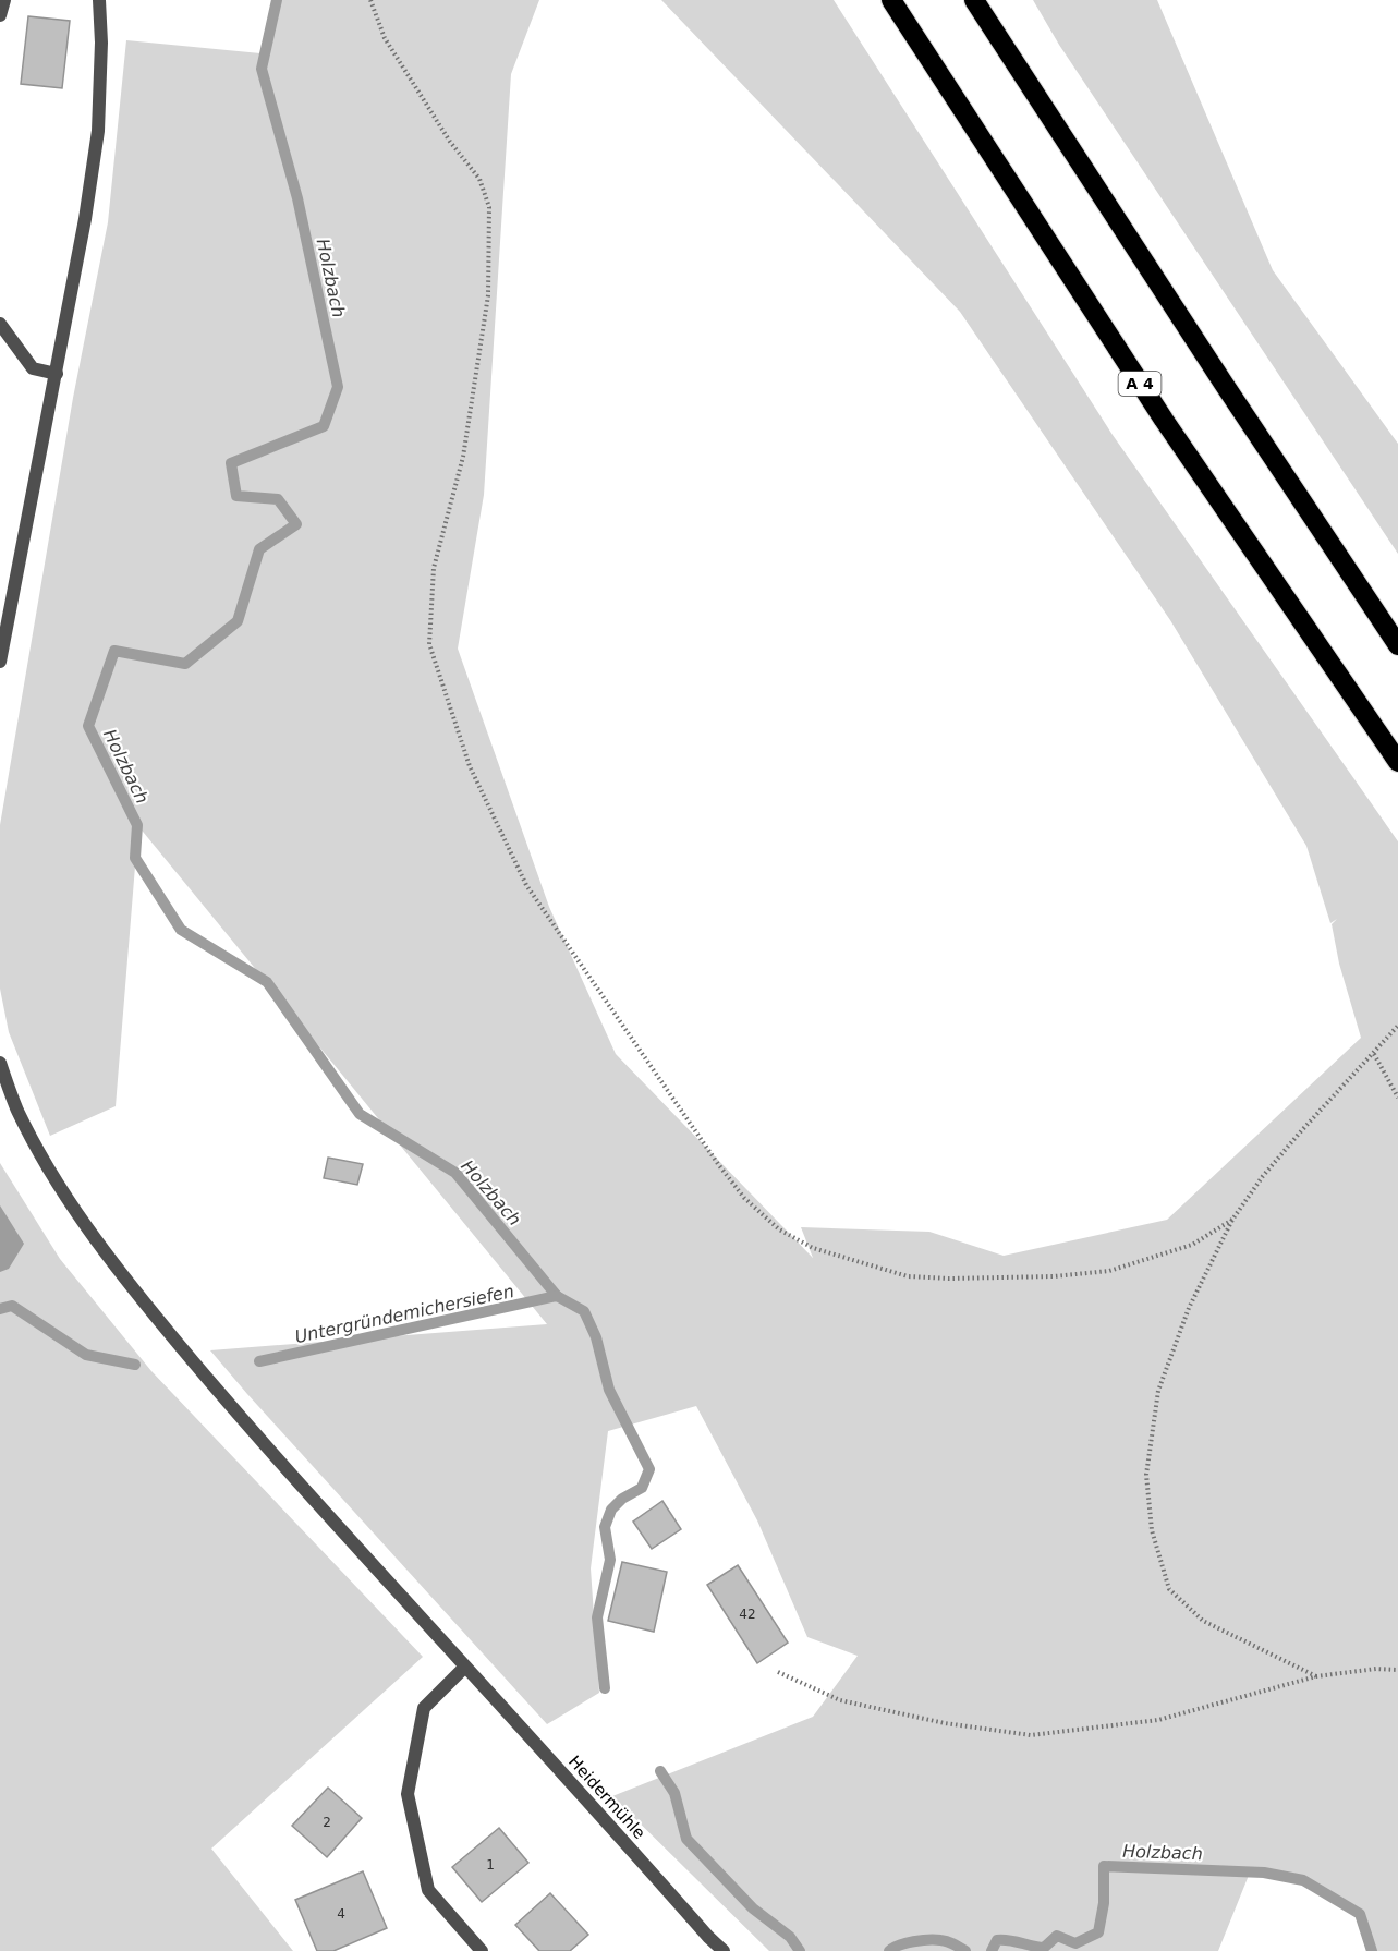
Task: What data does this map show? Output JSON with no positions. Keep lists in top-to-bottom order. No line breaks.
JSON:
{"streets":{"highway":["A 4"],"street":["Heidermühle"]},"water":["Holzbach","Untergründemichersiefen"],"house_numbers":["42","2","1","4"]}
